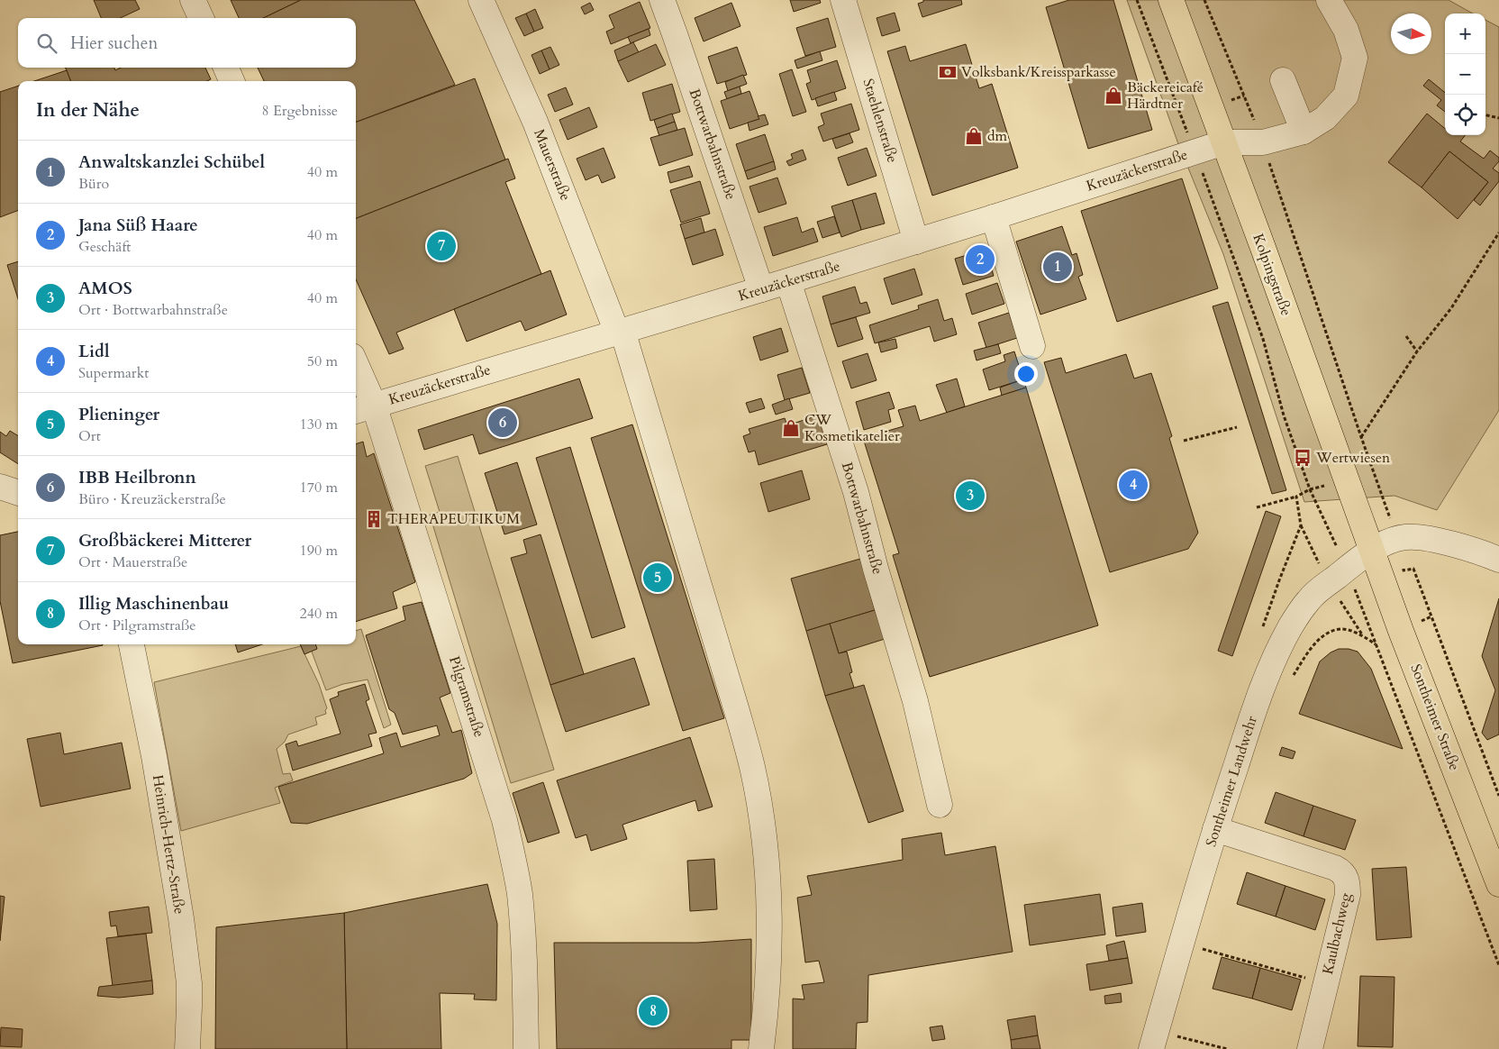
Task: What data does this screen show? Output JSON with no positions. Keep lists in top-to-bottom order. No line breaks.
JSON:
{"streets":{"main road":["Kolpingstraße","Sontheimer Straße"],"street":["Staehlenstraße","Bottwarbahnstraße","Mauerstraße","Kreuzäckerstraße","Pilgramstraße","Sontheimer Landwehr","Heinrich-Hertz-Straße","Kaulbachweg"]},"crossings":[["Staehlenstraße","Kreuzäckerstraße"],["Bottwarbahnstraße","Kreuzäckerstraße"],["Mauerstraße","Kreuzäckerstraße"],["Kreuzäckerstraße","Kolpingstraße"],["Kreuzäckerstraße","Pilgramstraße"],["Kolpingstraße","Sontheimer Straße"],["Kolpingstraße","Sontheimer Landwehr"],["Sontheimer Straße","Sontheimer Landwehr"],["Sontheimer Landwehr","Kaulbachweg"]],"places":{"bank":["Volksbank/Kreissparkasse"],"shop":["Bäckereicafé Härdtner","dm","CW Kosmetikatelier"],"bus stop":["Wertwiesen"],"building":["THERAPEUTIKUM"]},"north":"right","page":{"map_buttons":["+","−"],"search":"Hier suchen","heading":["In der Nähe","8 Ergebnisse"],"list":[{"mark":"1","name":"Anwaltskanzlei Schübel","note":"Büro","value":"40 m"},{"mark":"2","name":"Jana Süß Haare","note":"Geschäft","value":"40 m"},{"mark":"3","name":"AMOS","note":"Ort · Bottwarbahnstraße","value":"40 m"},{"mark":"4","name":"Lidl","note":"Supermarkt","value":"50 m"},{"mark":"5","name":"Plieninger","note":"Ort","value":"130 m"},{"mark":"6","name":"IBB Heilbronn","note":"Büro · Kreuzäckerstraße","value":"170 m"},{"mark":"7","name":"Großbäckerei Mitterer","note":"Ort · Mauerstraße","value":"190 m"},{"mark":"8","name":"Illig Maschinenbau","note":"Ort · Pilgramstraße","value":"240 m"}],"pins":["7","2","1","6","4","3","5","8"]}}
